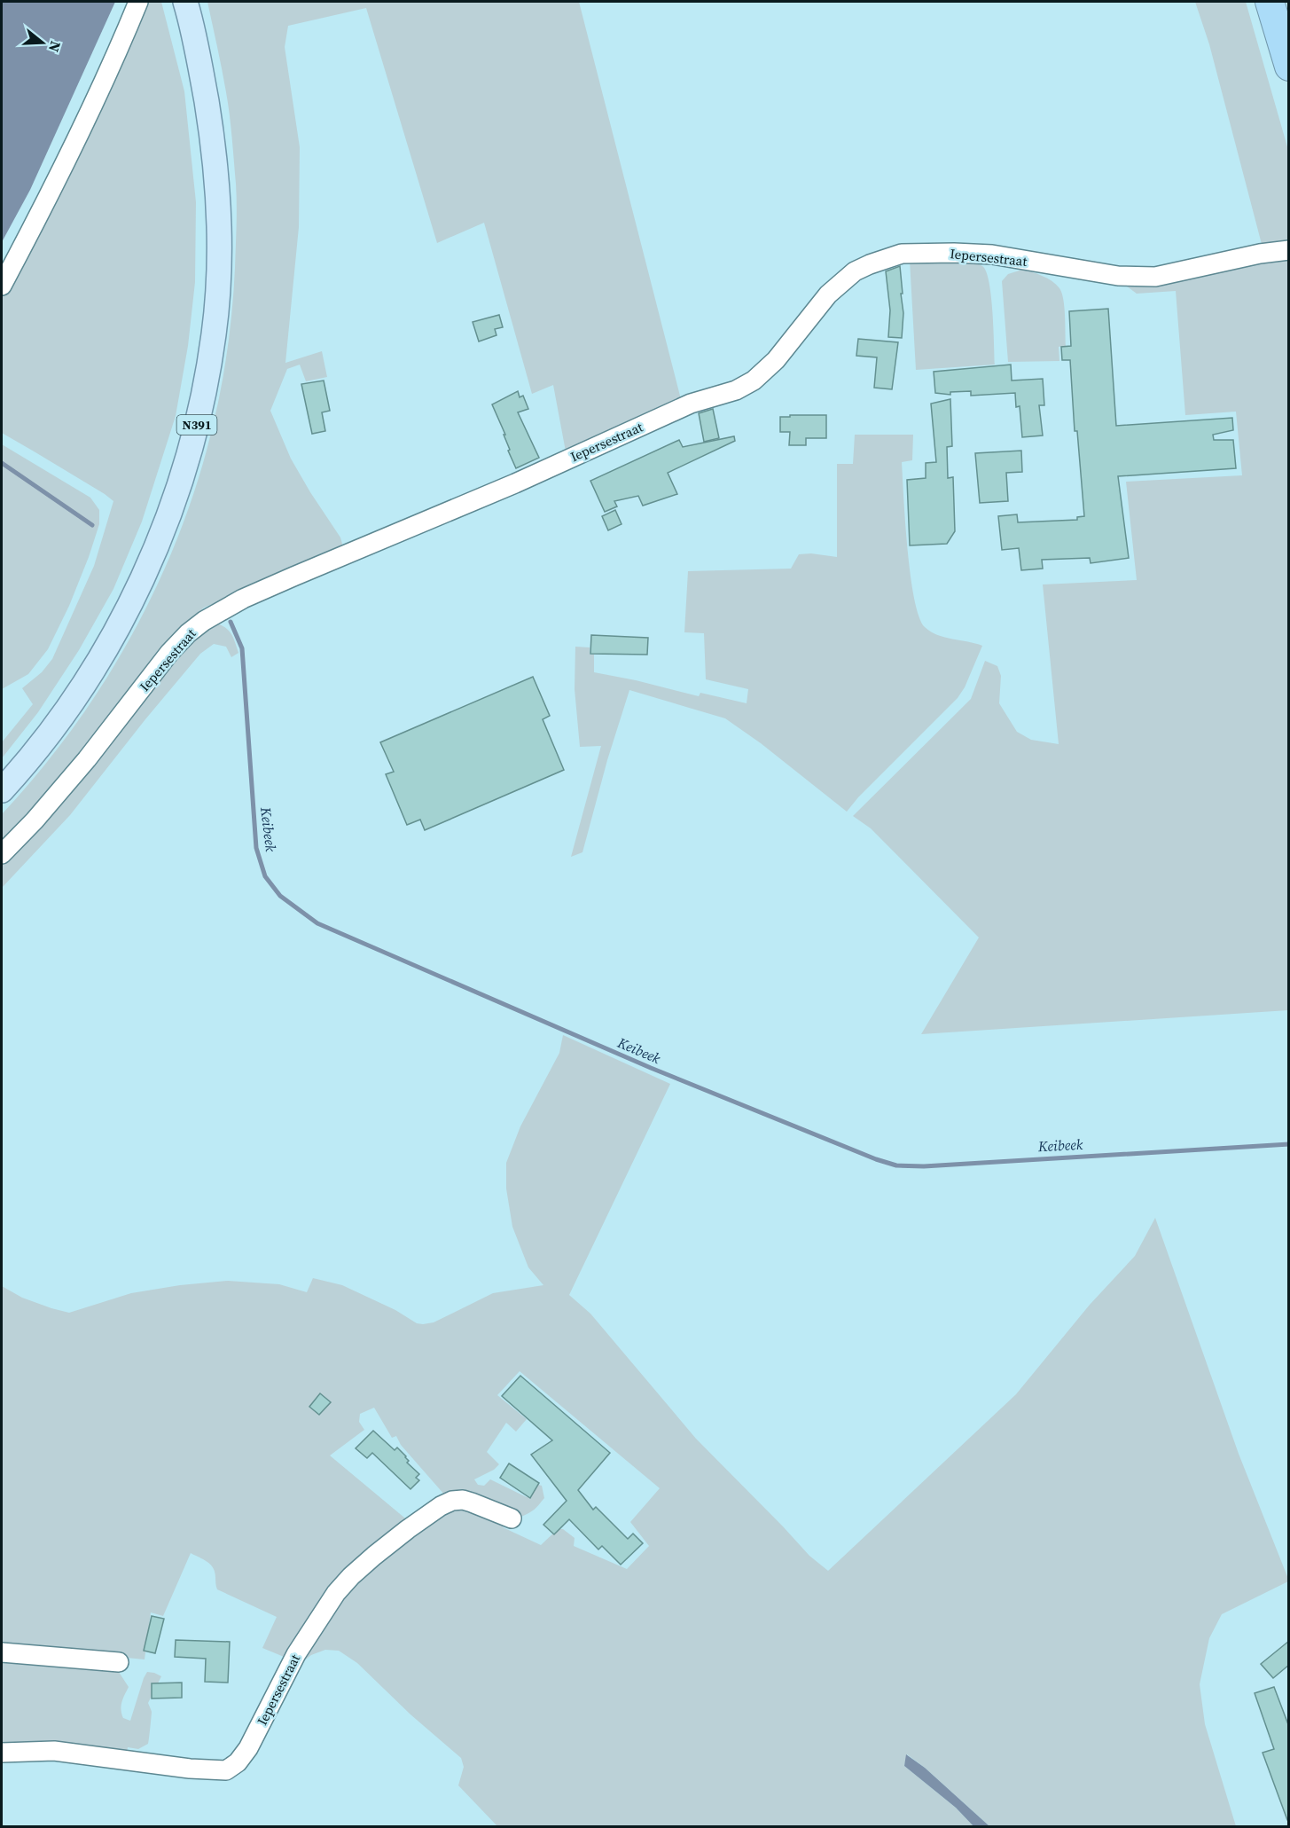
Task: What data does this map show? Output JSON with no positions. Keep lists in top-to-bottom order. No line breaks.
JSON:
{"streets":{"main road":["N391"],"street":["Iepersestraat"]},"water":["Keibeek"],"north":"right"}
